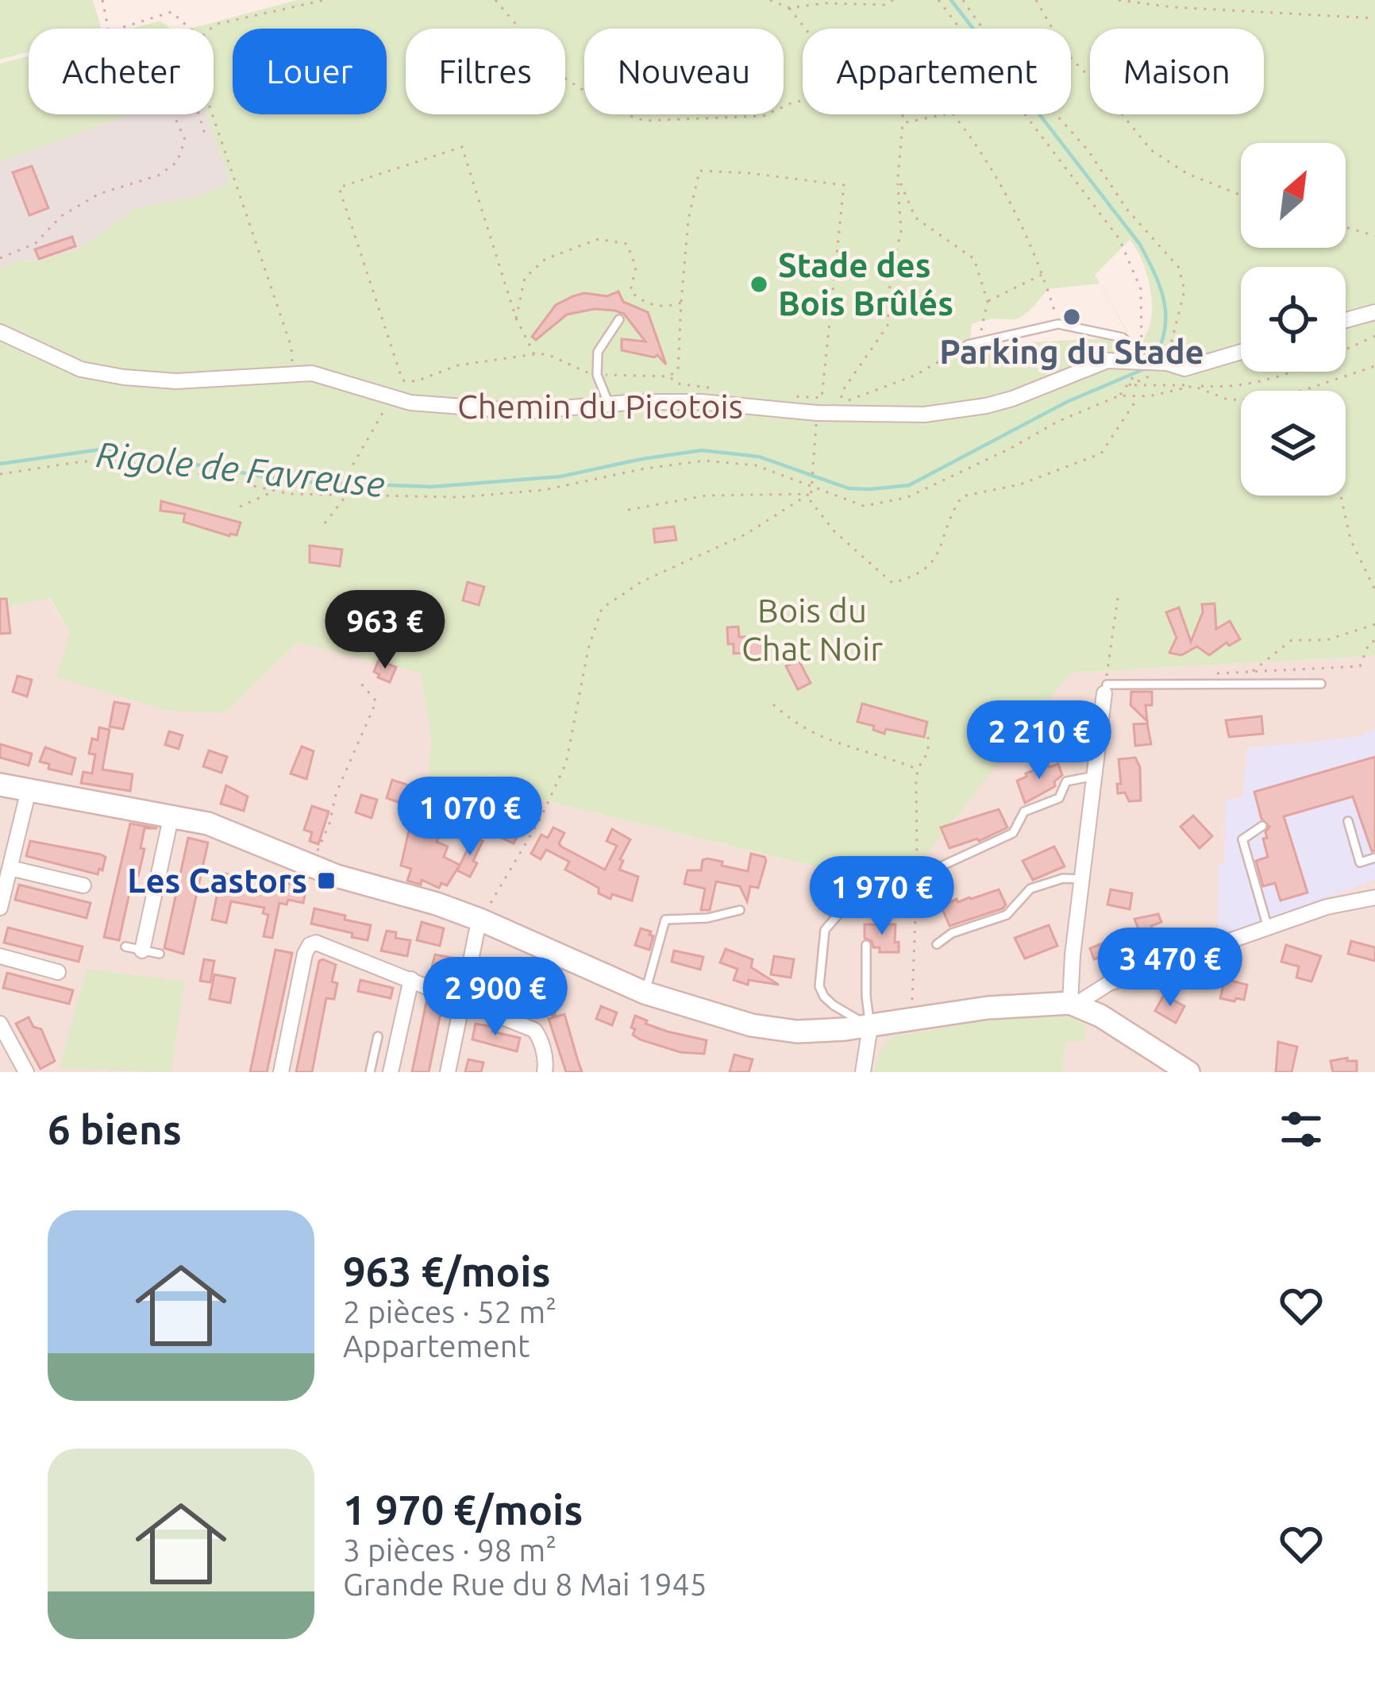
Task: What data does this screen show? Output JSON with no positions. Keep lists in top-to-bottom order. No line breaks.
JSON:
{"streets":{"street":["Chemin du Picotois"]},"water":["Rigole de Favreuse"],"parks":["Bois du Chat Noir"],"places":{"other":["Stade des Bois Brûlés","Parking du Stade"],"transit":["Les Castors"]},"north":"top right","page":{"chip":["Acheter","Louer","Filtres","Nouveau","Appartement","Maison"],"price":["963 €","2 210 €","1 070 €","1 970 €","3 470 €","2 900 €"],"heading":"6 biens","list":[{"name":"963 €/mois","note":"2 pièces · 52 m² · Appartement"},{"name":"1 970 €/mois","note":"3 pièces · 98 m² · Grande Rue du 8 Mai 1945"}]}}
